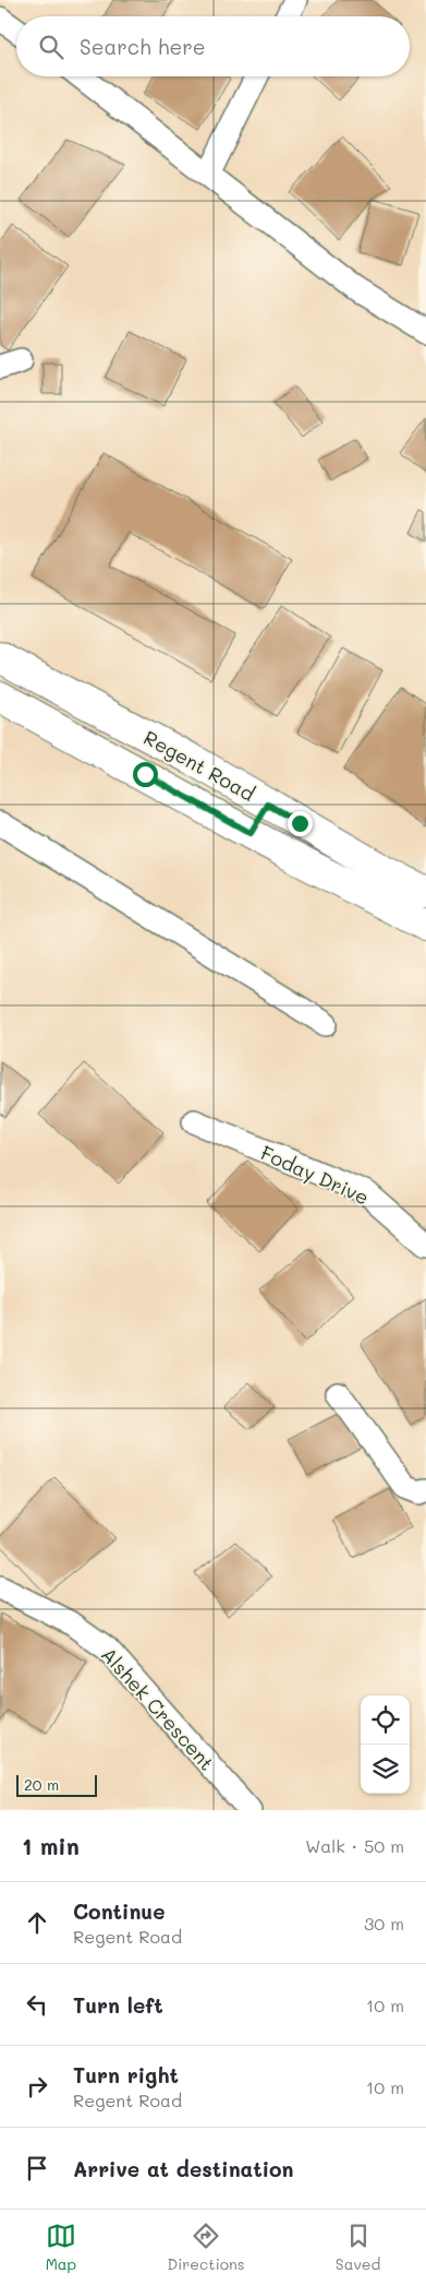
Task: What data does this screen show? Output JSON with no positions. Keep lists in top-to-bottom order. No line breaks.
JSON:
{"streets":{"main road":["Regent Road"],"street":["Foday Drive","Alshek Crescent"]},"scale_bar":"20 m","page":{"search":"Search here","scale":"20 m","heading":["1 min","Walk · 50 m"],"list":[["Continue","Regent Road","30 m"],["Turn left","10 m"],["Turn right","Regent Road","10 m"],"Arrive at destination"],"nav":["Map","Directions","Saved"]}}
